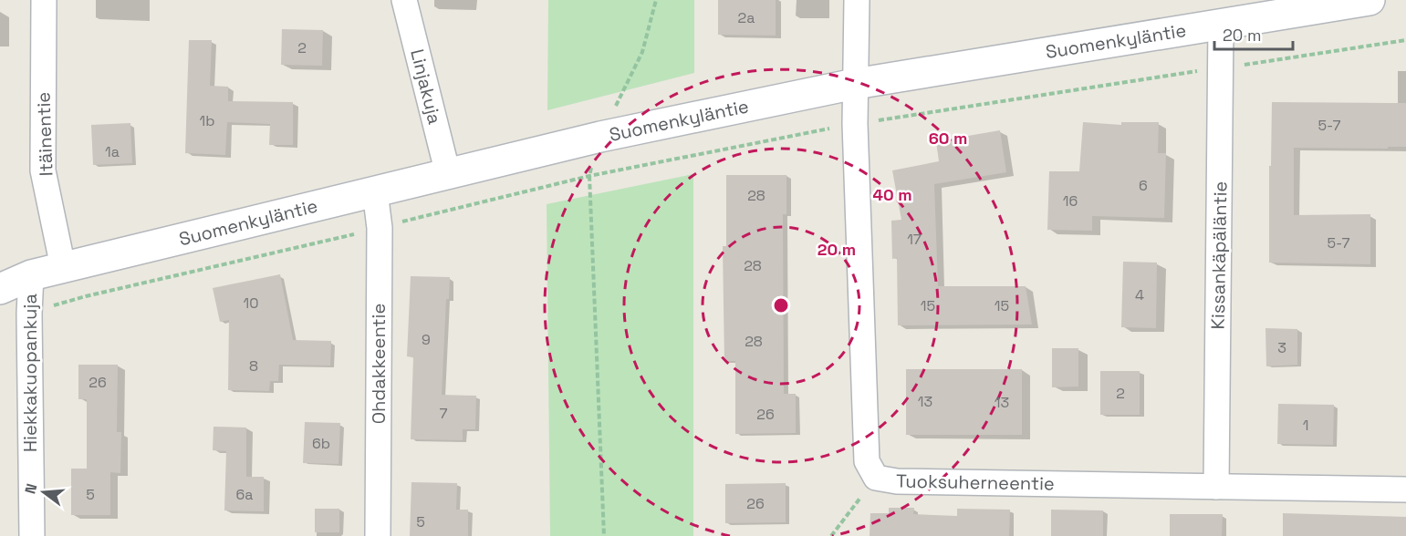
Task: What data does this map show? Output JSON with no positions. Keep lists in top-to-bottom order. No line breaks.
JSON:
{"streets":{"street":["Suomenkyläntie","Linjakuja","Itäinentie","Kissankäpäläntie","Ohdakkeentie","Hiekkakuopankuja","Tuoksuherneentie"]},"crossings":[["Suomenkyläntie","Linjakuja"],["Suomenkyläntie","Itäinentie"],["Suomenkyläntie","Kissankäpäläntie"],["Suomenkyläntie","Ohdakkeentie"],["Suomenkyläntie","Hiekkakuopankuja"],["Suomenkyläntie","Tuoksuherneentie"],["Kissankäpäläntie","Tuoksuherneentie"]],"house_numbers":["2a","2","1b","5-7","1a","6","28","16","17","5-7","28","4","10","15","15","9","28","3","8","26","2","13","13","7","26","1","6b","5","6a","26","5"],"scale_bar":"20 m","north":"left","rings":["60 m","40 m","20 m"]}
